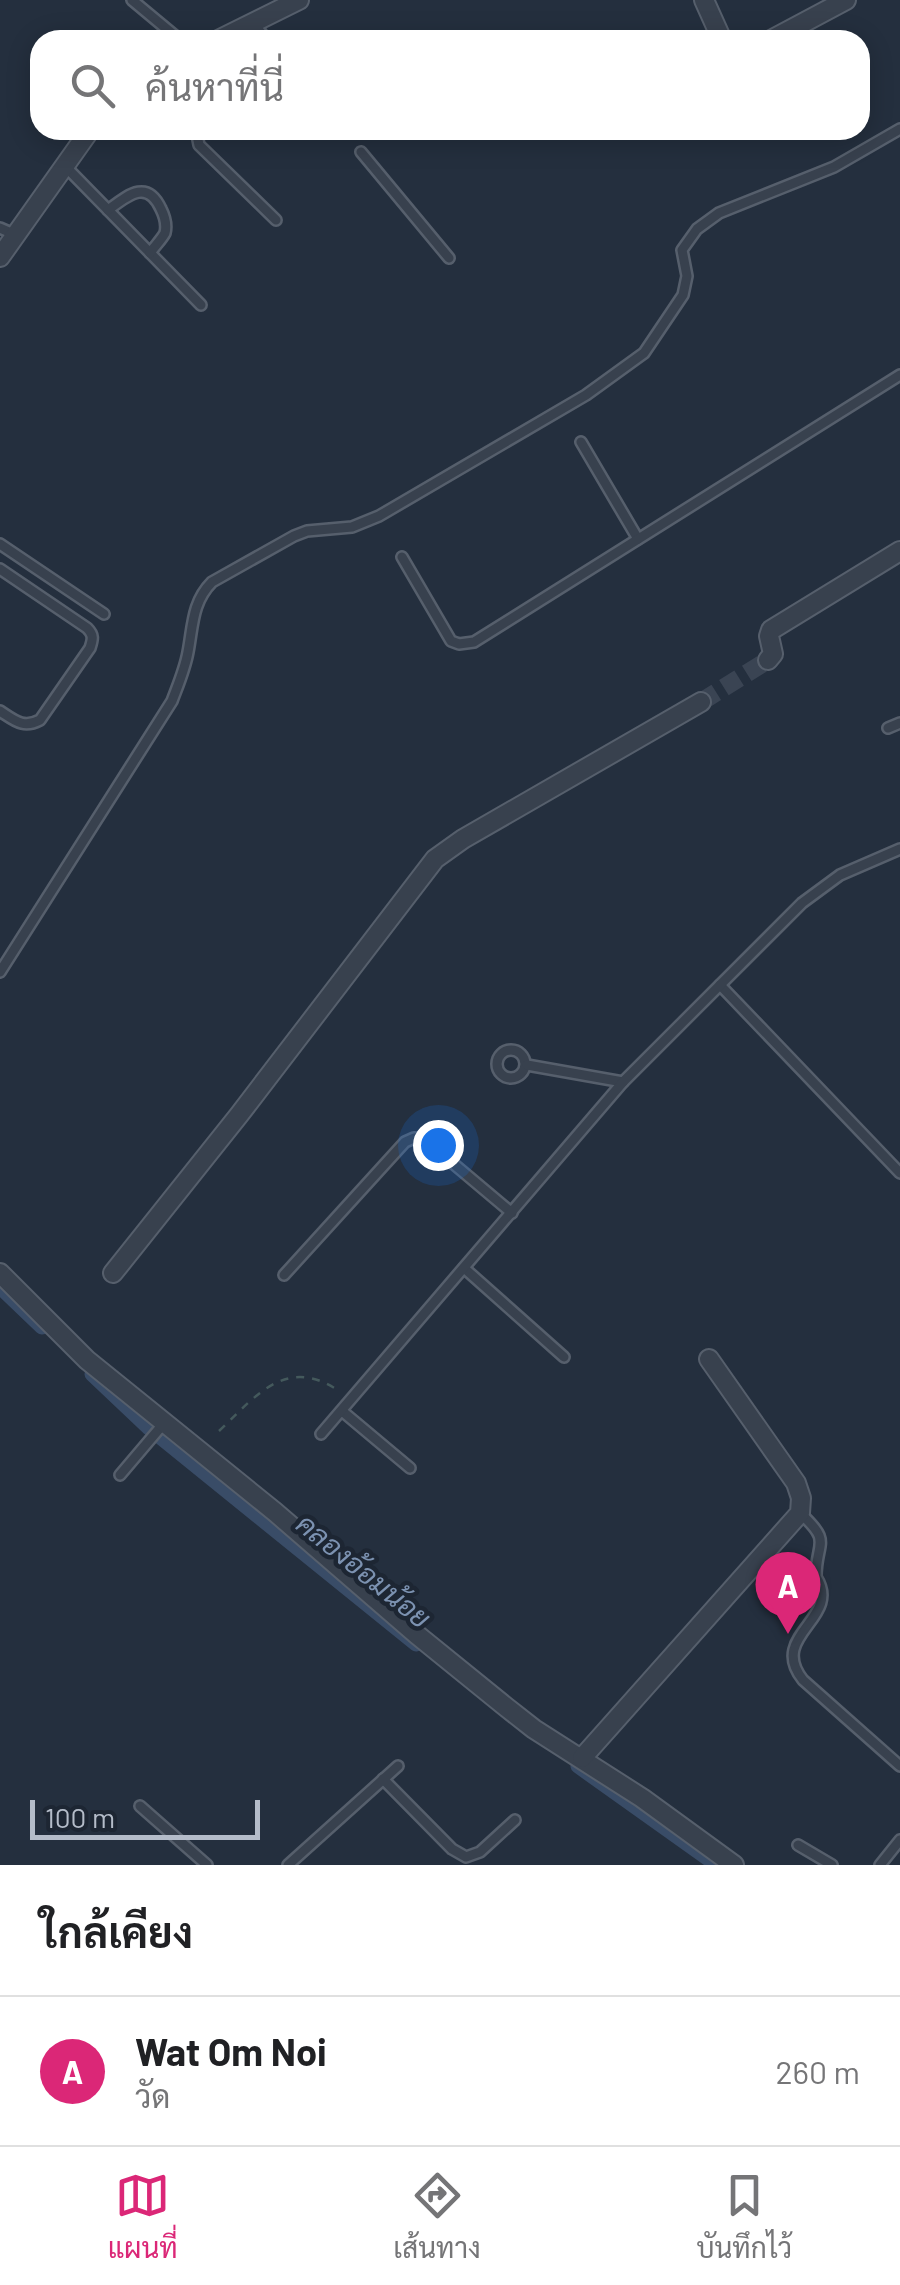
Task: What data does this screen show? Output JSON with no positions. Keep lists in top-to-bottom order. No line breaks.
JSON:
{"water":["คลองอ้อมน้อย"],"scale_bar":"100 m","page":{"search":"ค้นหาที่นี่","pins":"A","scale":"100 m","heading":"ใกล้เคียง","list":[{"mark":"A","name":"Wat Om Noi","note":"วัด","value":"260 m"}],"nav":["แผนที่","เส้นทาง","บันทึกไว้"]}}
